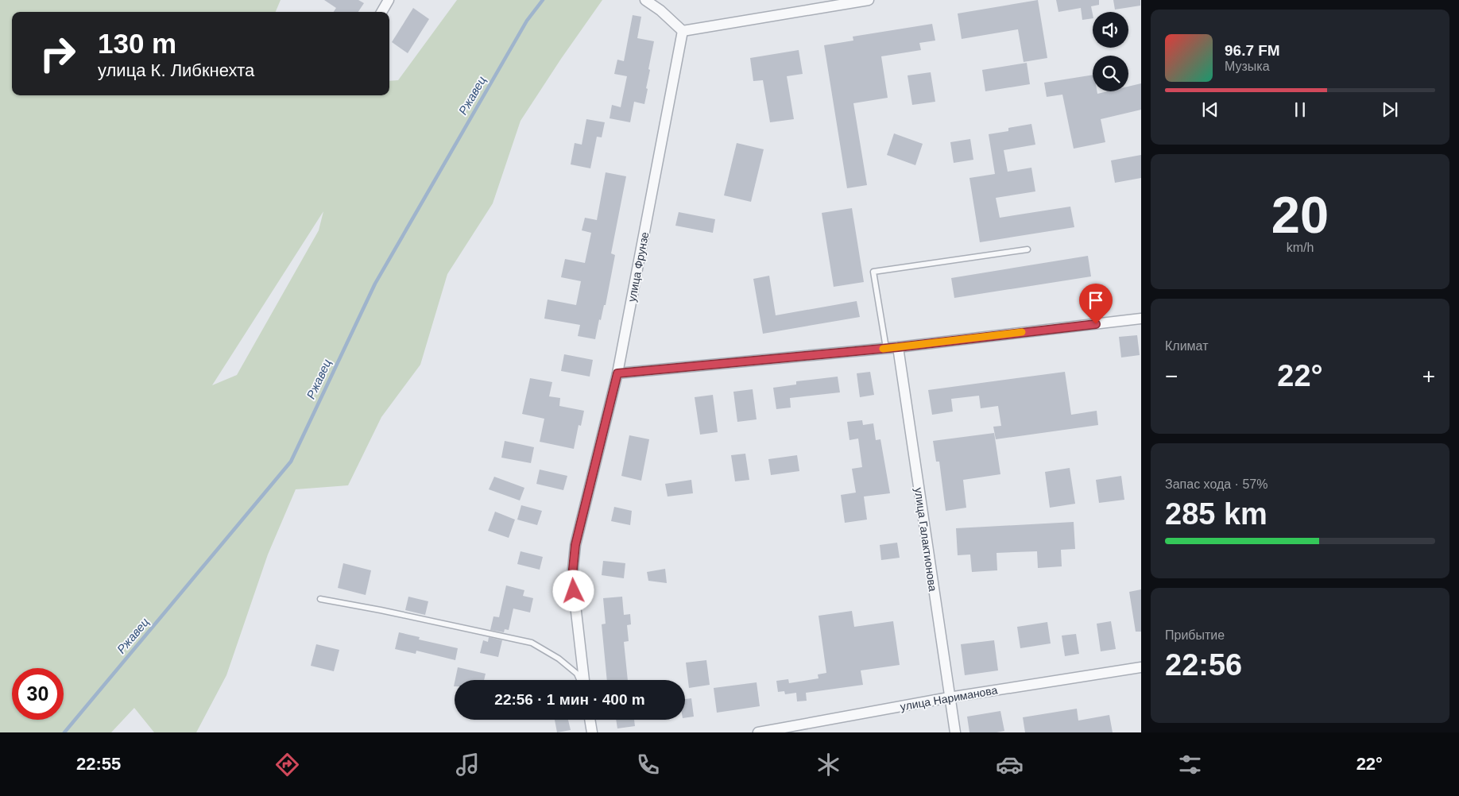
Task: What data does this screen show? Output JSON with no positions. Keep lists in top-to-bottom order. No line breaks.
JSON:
{"streets":{"street":["улица Фрунзе","улица Галактионова","улица Нариманова"]},"crossings":[["улица Галактионова","улица Нариманова"]],"water":["Ржавец"],"page":{"turn":["130 m","улица К. Либкнехта"],"song":["96.7 FM","Музыка"],"tile":[["20","km/h"],"Климат",["Запас хода · 57%","285 km"],["Прибытие","22:56"]],"heat":["−","22°","+"],"limit":"30","trip":"22:56 · 1 мин · 400 m","tabs":["22:55","22°"]}}
